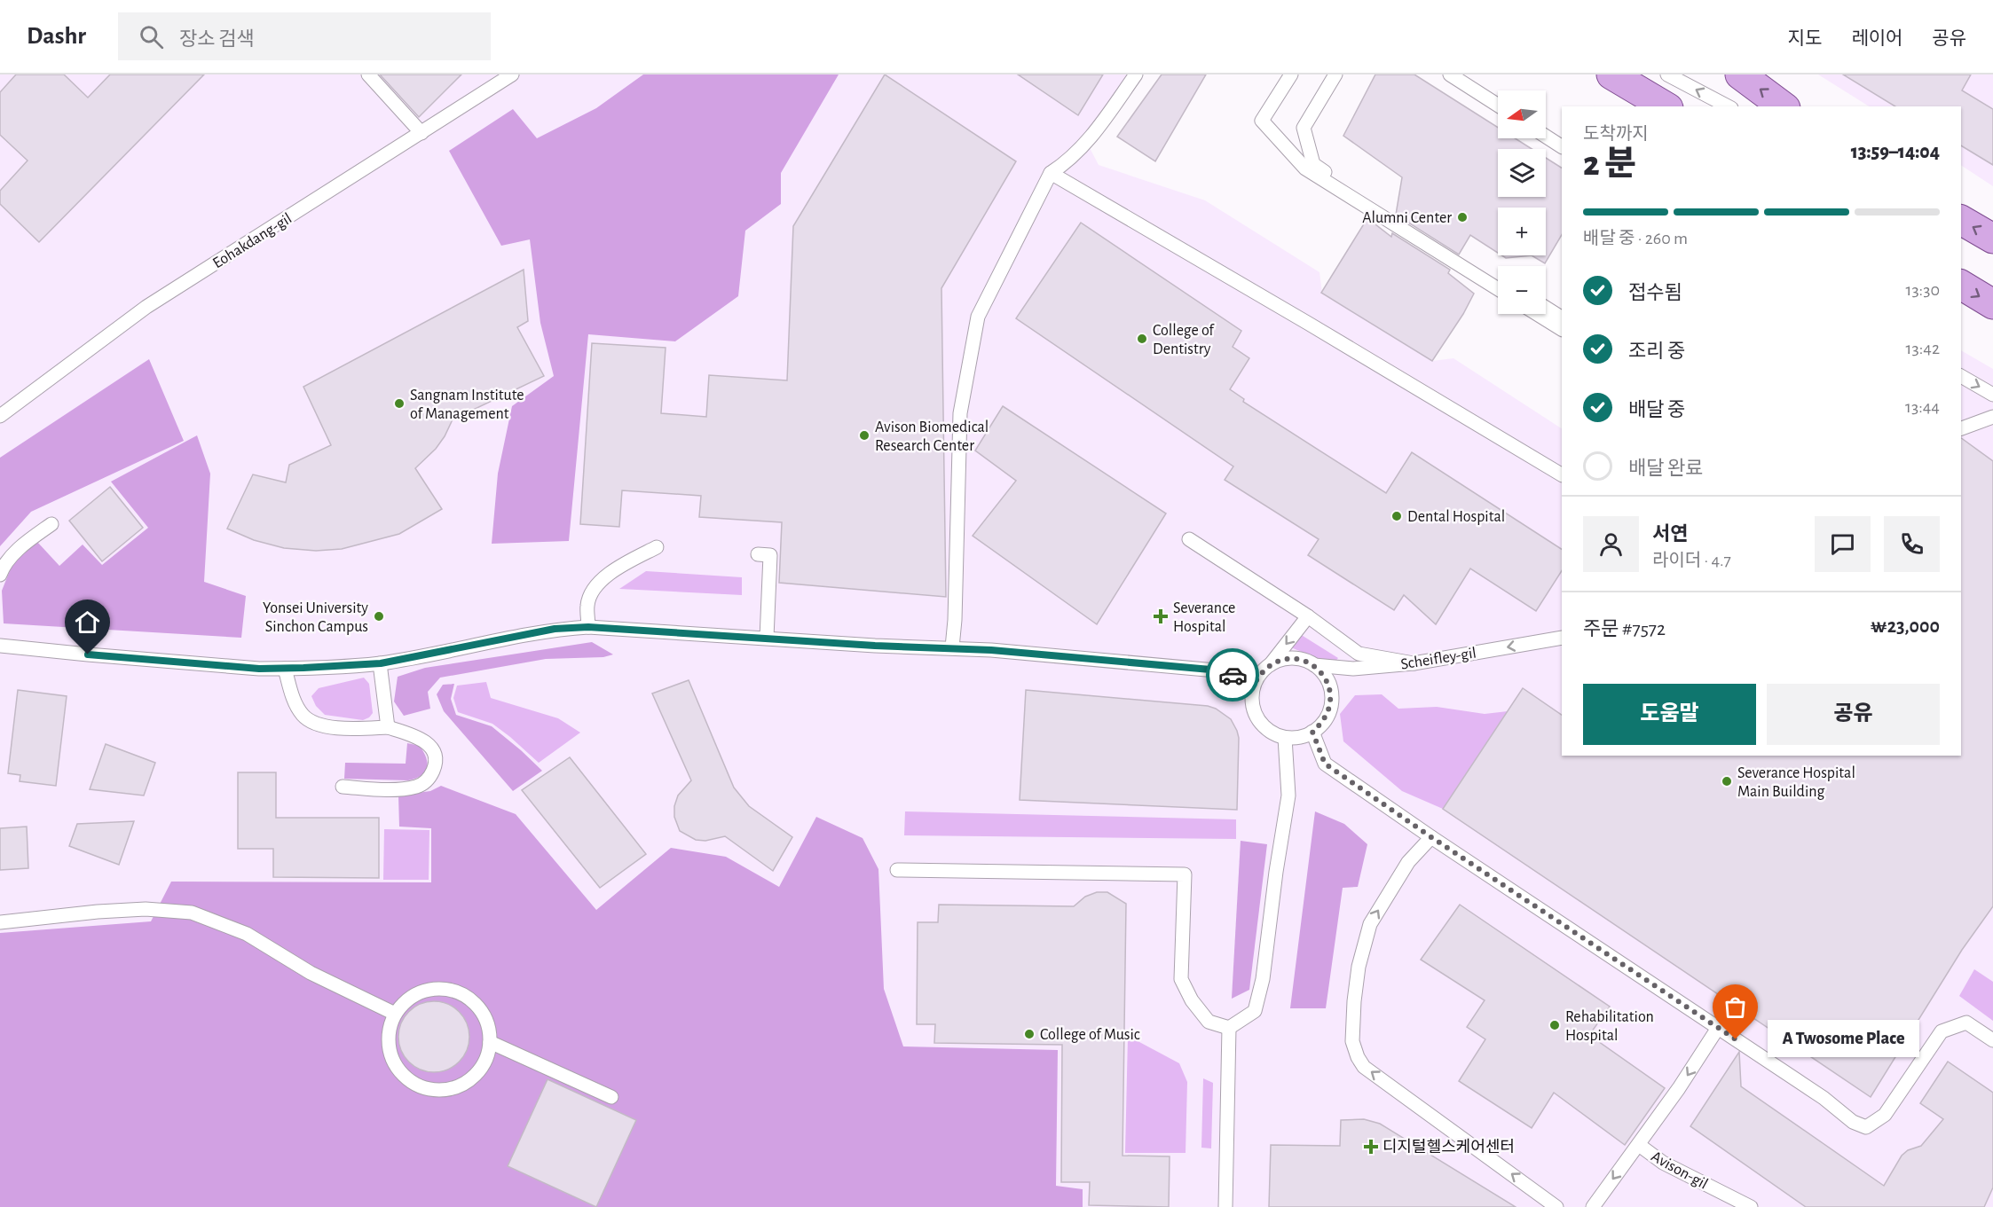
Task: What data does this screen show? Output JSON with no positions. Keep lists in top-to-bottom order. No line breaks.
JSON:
{"streets":{"lane":["Eohakdang-gil","Scheifley-gil","Avison-gil"]},"one_way":["Scheifley-gil"],"places":{"other":["Alumni Center","College of Dentistry","Sangnam Institute of Management","Avison Biomedical Research Center","Dental Hospital","Yonsei University Sinchon Campus","Severance Hospital Main Building","Rehabilitation Hospital","College of Music","A Twosome Place"],"health":["Severance Hospital","디지털헬스케어센터"]},"north":"left","page":{"header":"Dashr","search":"장소 검색","nav":["지도","레이어","공유"],"map_buttons":["+","−"],"heading":["2 분","도착까지","13:59–14:04"],"panel":["서연","라이더 · 4.7","주문 #7572","₩23,000"],"bar":"배달 중 · 260 m","list":[["접수됨","13:30"],["조리 중","13:42"],["배달 중","13:44"],"배달 완료"],"buttons":["도움말","공유"],"bubble":"A Twosome Place"}}
